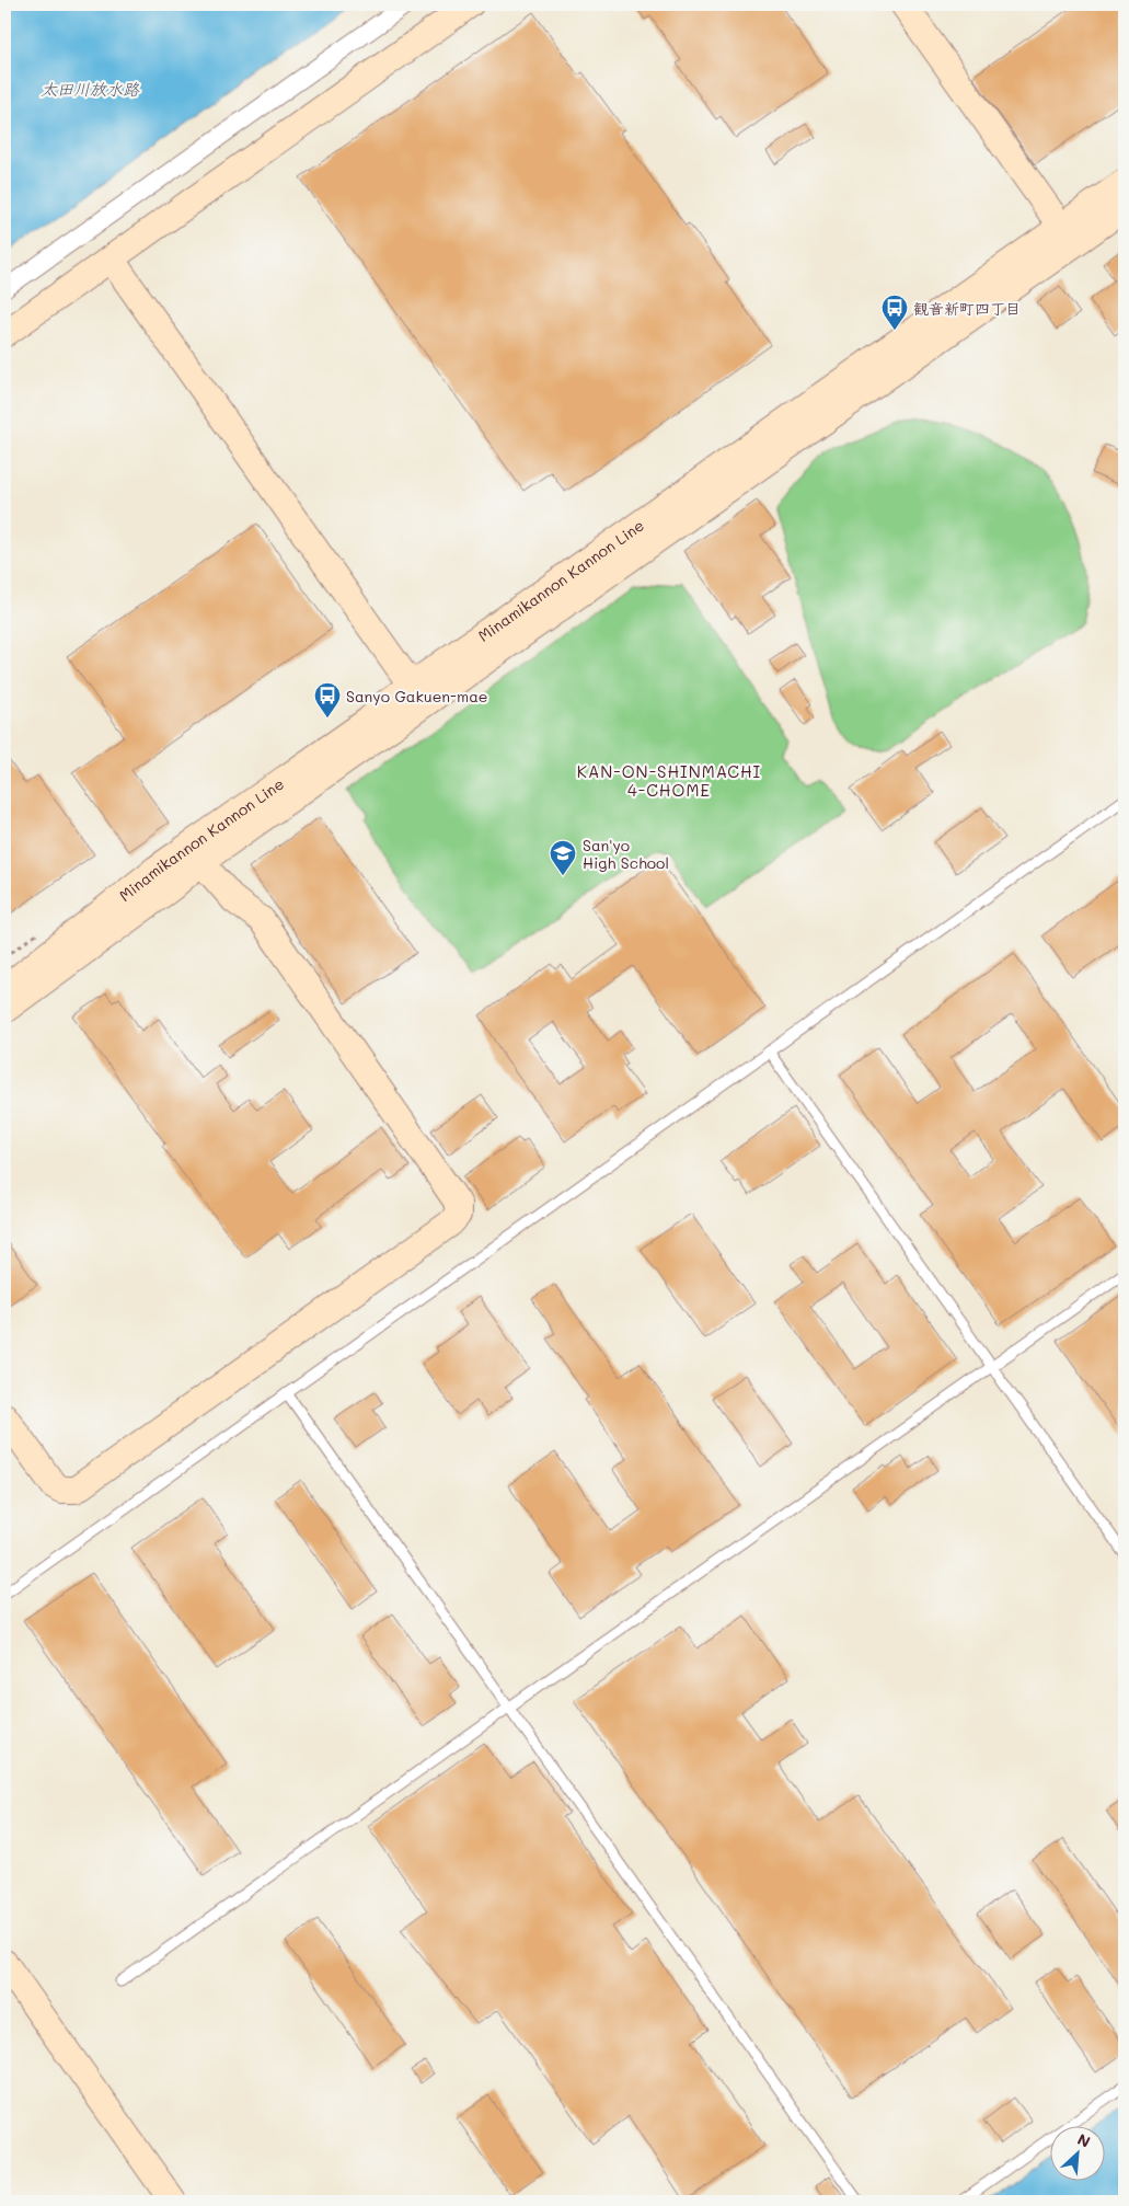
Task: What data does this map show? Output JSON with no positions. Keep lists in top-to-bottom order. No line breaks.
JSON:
{"streets":{"street":["Minamikannon Kannon Line"]},"districts":["KAN-ON-SHINMACHI 4-CHOME"],"water":["太田川放水路"],"places":{"bus stop":["観音新町四丁目","Sanyo Gakuen-mae"],"school or university":["San'yo High School"]},"north":"top right"}
